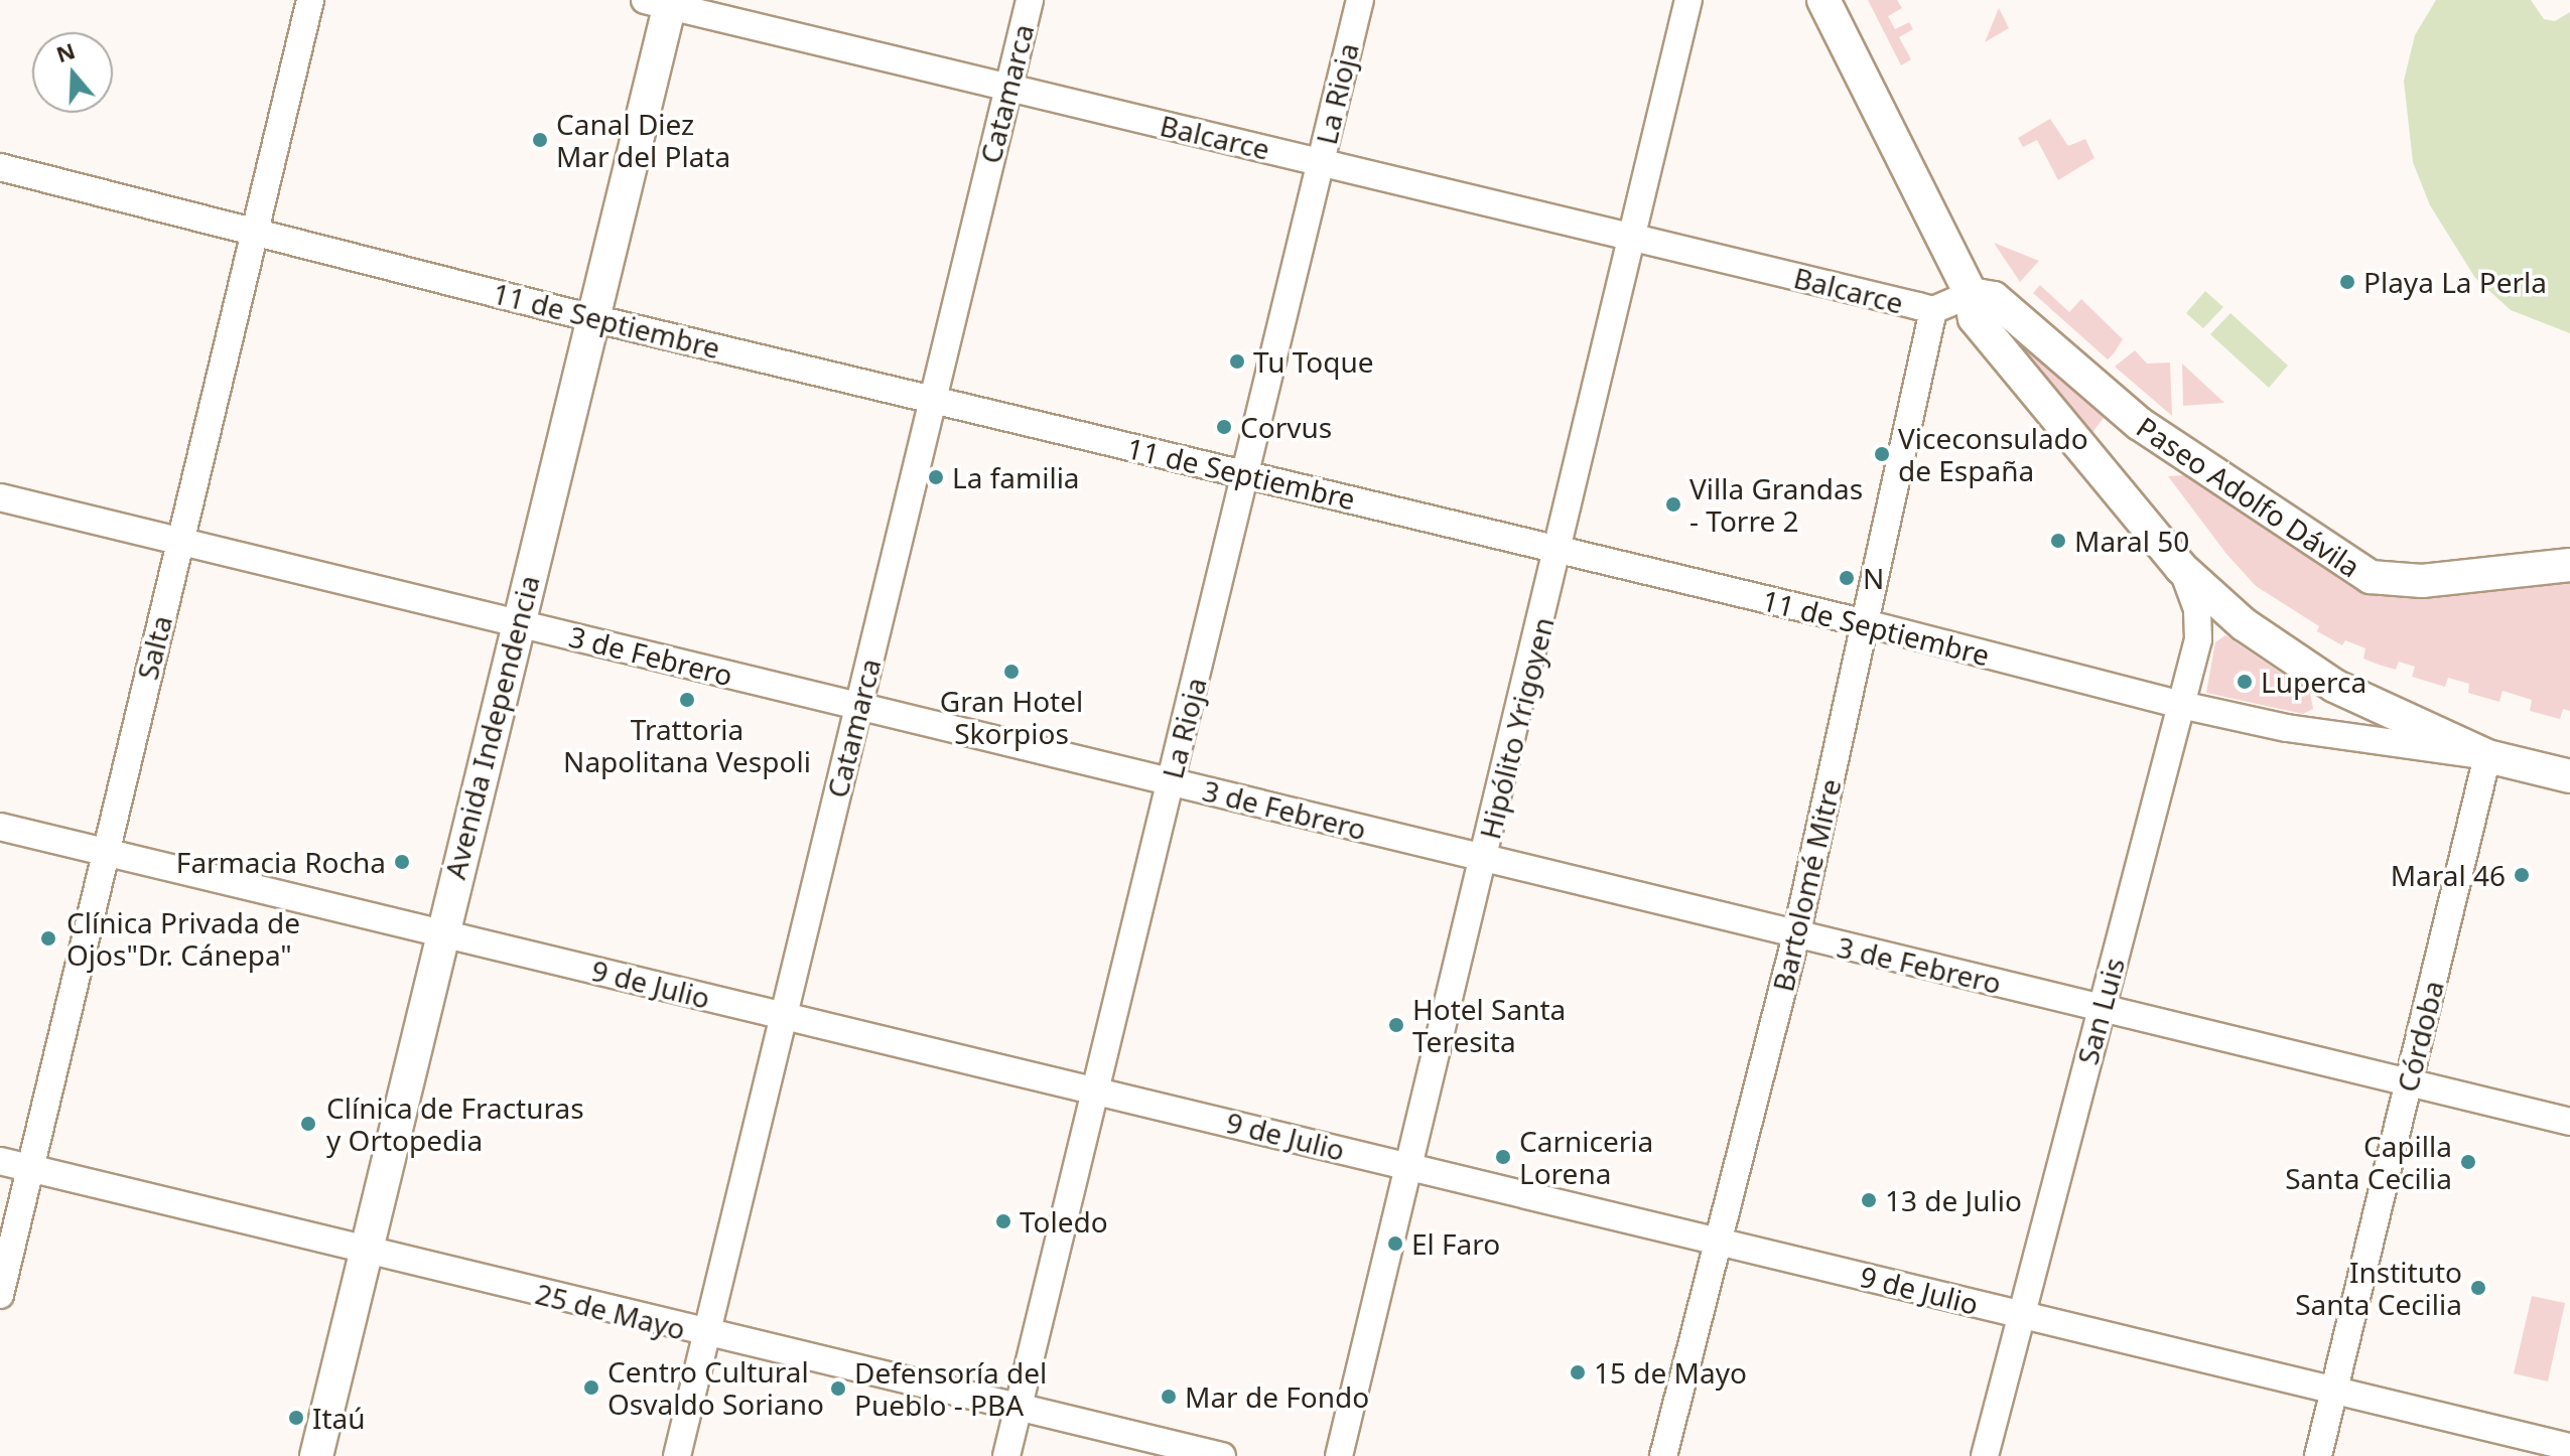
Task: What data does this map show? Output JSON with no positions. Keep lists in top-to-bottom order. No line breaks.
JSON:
{"streets":{"main road":["Paseo Adolfo Dávila","Avenida Independencia"],"street":["Catamarca","La Rioja","Balcarce","11 de Septiembre","Salta","3 de Febrero","Hipólito Yrigoyen","Bartolomé Mitre","9 de Julio","San Luis","Córdoba","25 de Mayo"]},"crossings":[["Catamarca","Balcarce"],["Catamarca","11 de Septiembre"],["Catamarca","3 de Febrero"],["Catamarca","9 de Julio"],["Catamarca","25 de Mayo"],["La Rioja","Balcarce"],["La Rioja","11 de Septiembre"],["La Rioja","3 de Febrero"],["La Rioja","9 de Julio"],["La Rioja","25 de Mayo"],["Balcarce","Paseo Adolfo Dávila"],["Balcarce","Avenida Independencia"],["Balcarce","Hipólito Yrigoyen"],["Balcarce","Bartolomé Mitre"],["11 de Septiembre","Salta"],["11 de Septiembre","Avenida Independencia"],["11 de Septiembre","Hipólito Yrigoyen"],["11 de Septiembre","Bartolomé Mitre"],["11 de Septiembre","San Luis"],["11 de Septiembre","Córdoba"],["Salta","3 de Febrero"],["Salta","9 de Julio"],["Salta","25 de Mayo"],["3 de Febrero","Avenida Independencia"],["3 de Febrero","Hipólito Yrigoyen"],["3 de Febrero","Bartolomé Mitre"],["3 de Febrero","San Luis"],["3 de Febrero","Córdoba"],["Avenida Independencia","9 de Julio"],["Avenida Independencia","25 de Mayo"],["Hipólito Yrigoyen","9 de Julio"],["Bartolomé Mitre","9 de Julio"],["9 de Julio","San Luis"],["9 de Julio","Córdoba"]],"places":["Canal Diez Mar del Plata","Playa La Perla","Tu Toque","Corvus","Viceconsulado de España","La familia","Villa Grandas - Torre 2","Maral 50","N","Gran Hotel Skorpios","Luperca","Trattoria Napolitana Vespoli","Farmacia Rocha","Maral 46","Clínica Privada de Ojos\"Dr. Cánepa\"","Hotel Santa Teresita","Clínica de Fracturas y Ortopedia","Carniceria Lorena","Capilla Santa Cecilia","13 de Julio","Toledo","El Faro","Instituto Santa Cecilia","15 de Mayo","Centro Cultural Osvaldo Soriano","Defensoría del Pueblo - PBA","Mar de Fondo","Itaú"],"north":"top"}
